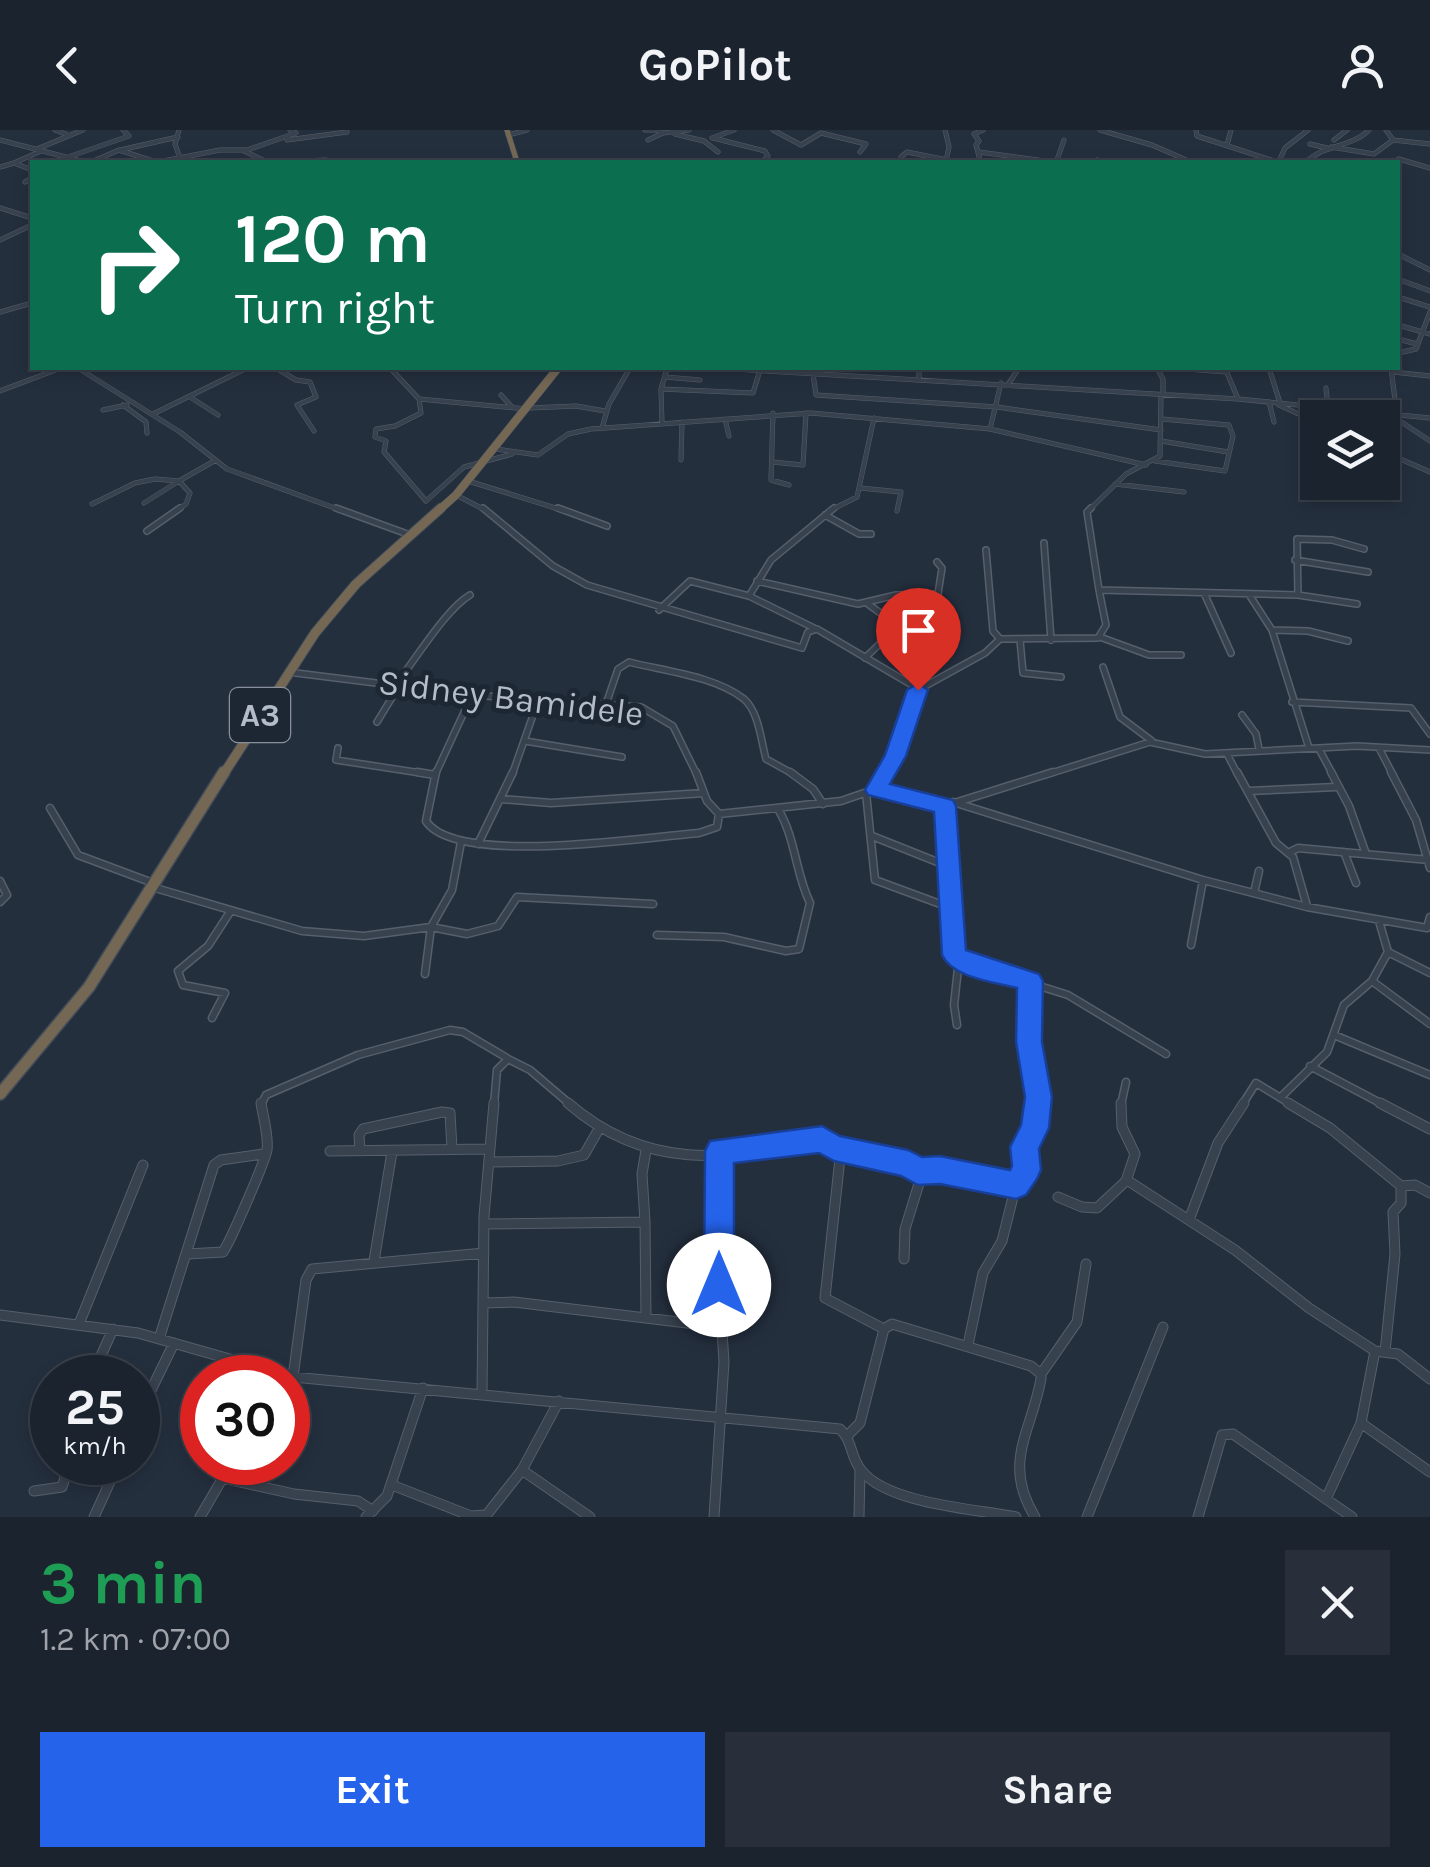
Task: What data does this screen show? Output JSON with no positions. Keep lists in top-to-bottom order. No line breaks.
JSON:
{"streets":{"highway":["A3"],"street":["Sidney Bamidele"]},"crossings":[["Sidney Bamidele","A3"]],"page":{"header":"GoPilot","turn":["120 m","Turn right"],"speed":"25 km/h","limit":"30","heading":["3 min","1.2 km · 07:00"],"buttons":["Exit","Share"]}}
